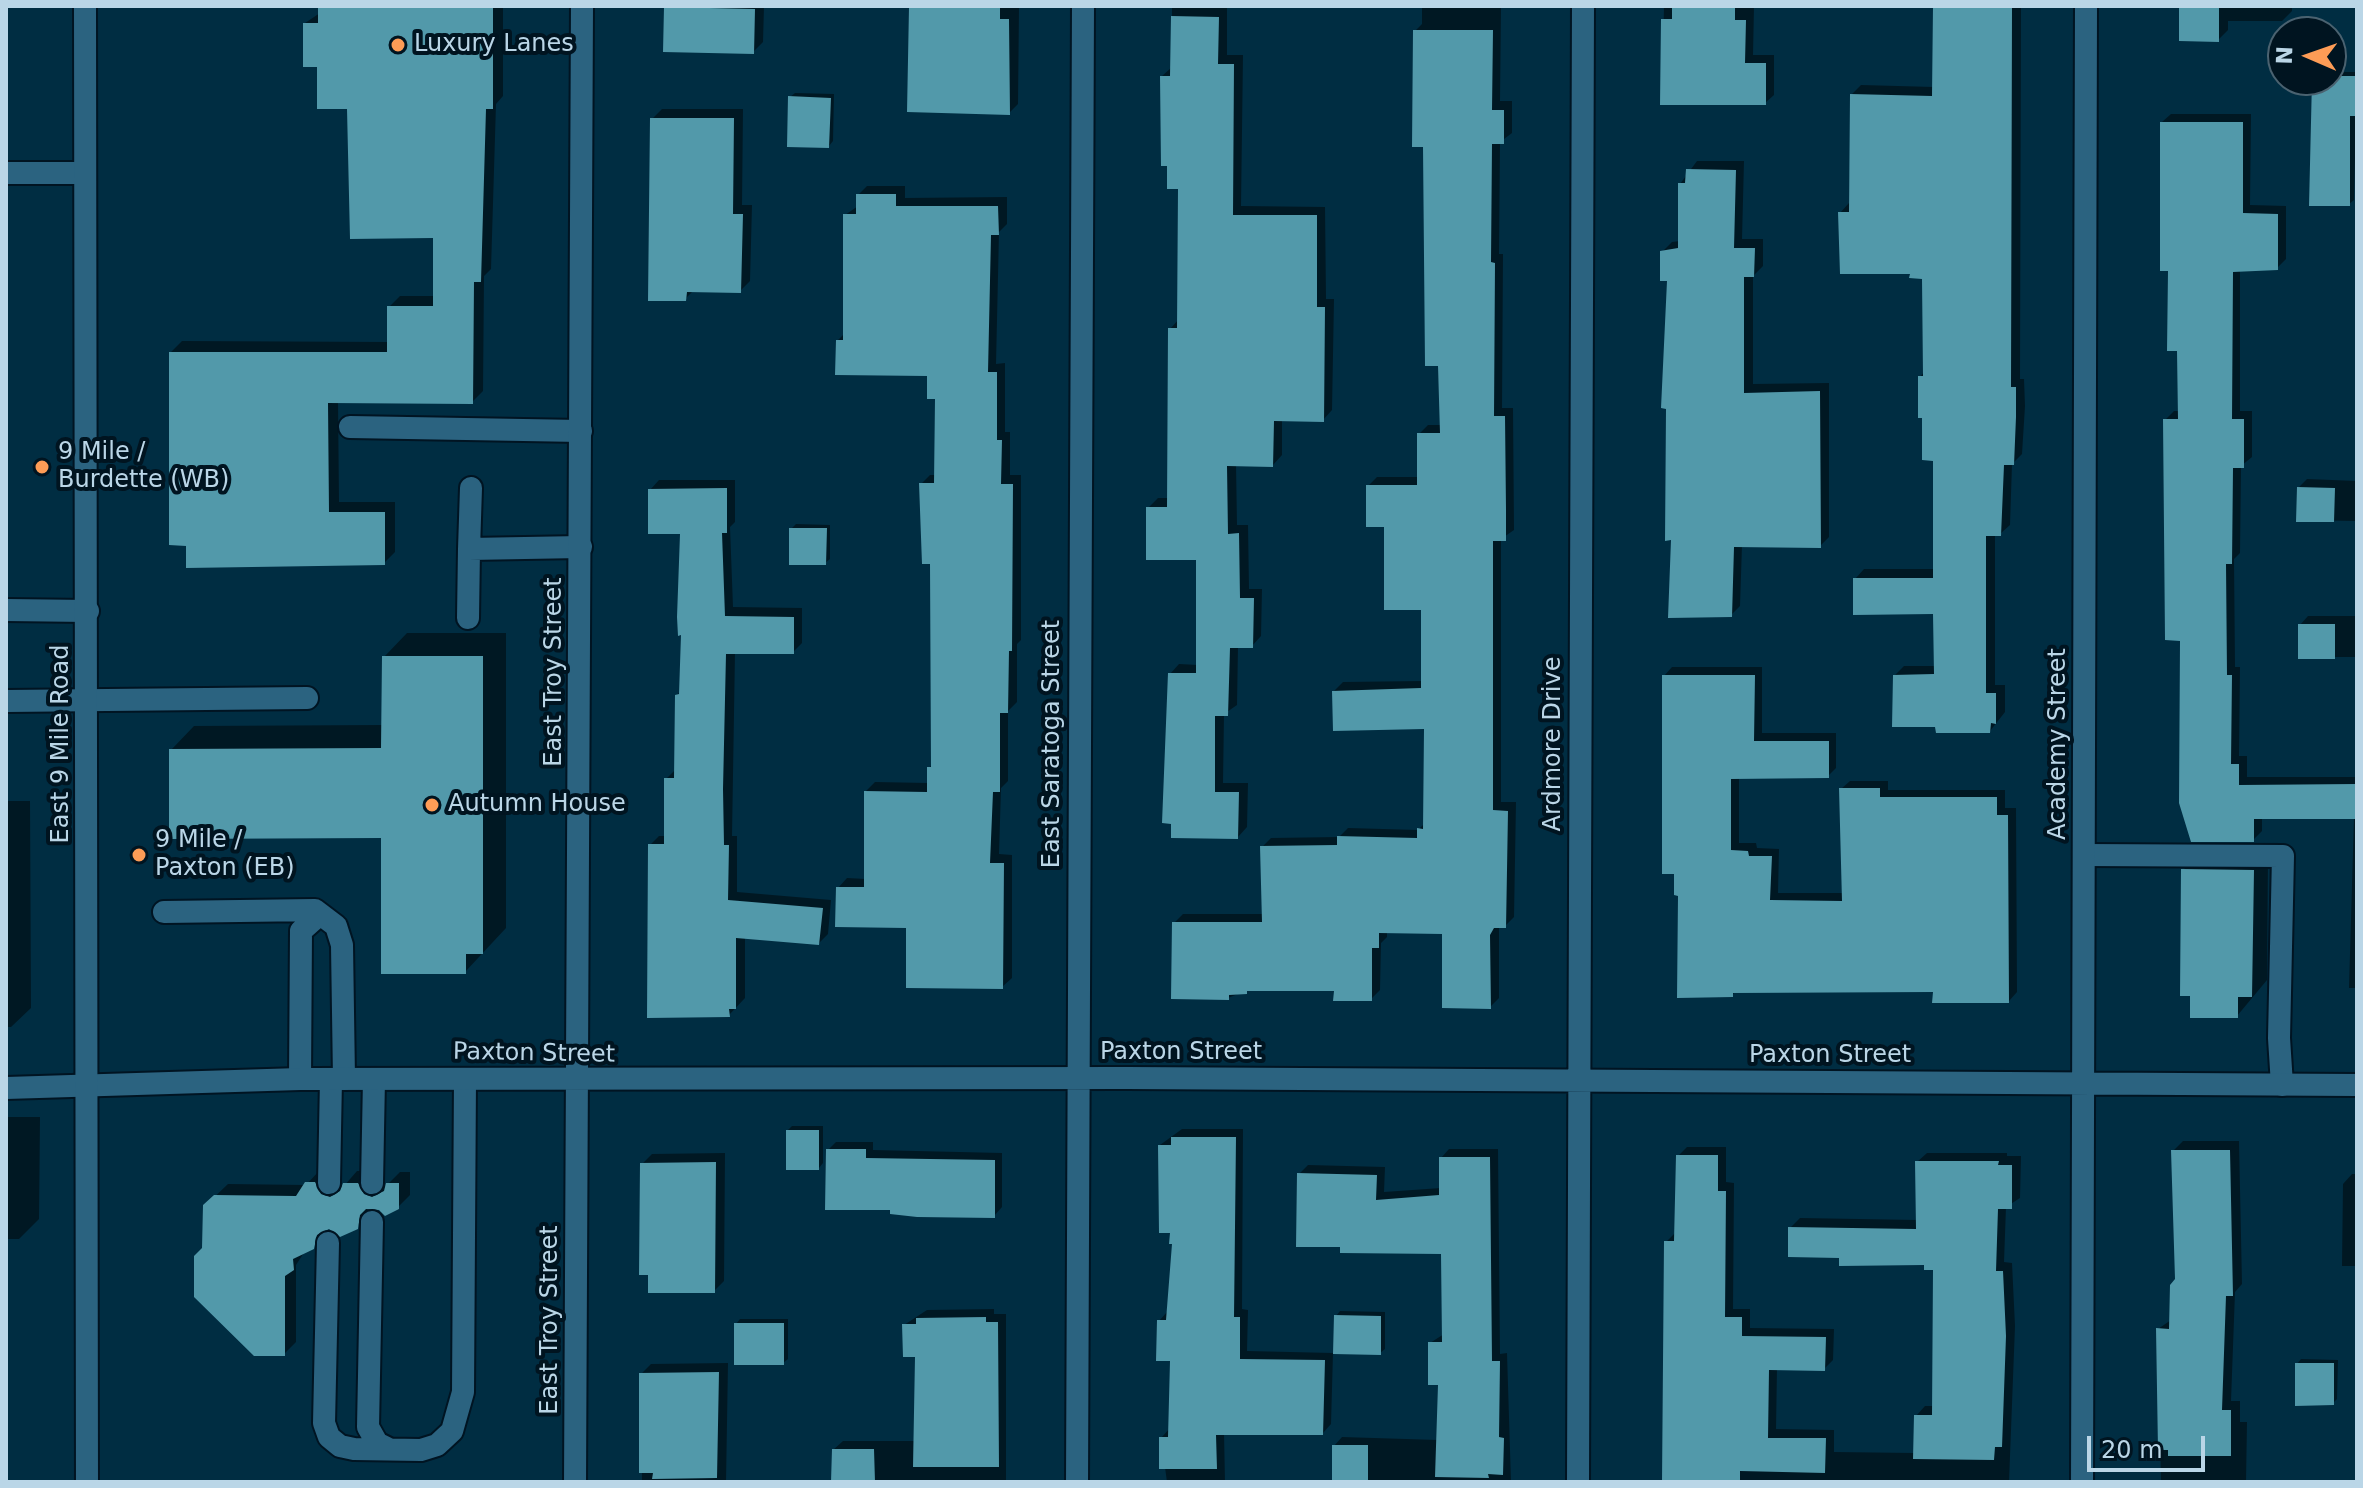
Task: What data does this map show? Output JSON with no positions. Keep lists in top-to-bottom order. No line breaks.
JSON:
{"streets":{"street":["East Troy Street","East 9 Mile Road","East Saratoga Street","Ardmore Drive","Academy Street","Paxton Street"]},"crossings":[["East Troy Street","Paxton Street"],["East 9 Mile Road","Paxton Street"],["East Saratoga Street","Paxton Street"],["Ardmore Drive","Paxton Street"],["Academy Street","Paxton Street"]],"places":["Luxury Lanes","9 Mile / Burdette (WB)","Autumn House","9 Mile / Paxton (EB)"],"scale_bar":"20 m","north":"left"}
